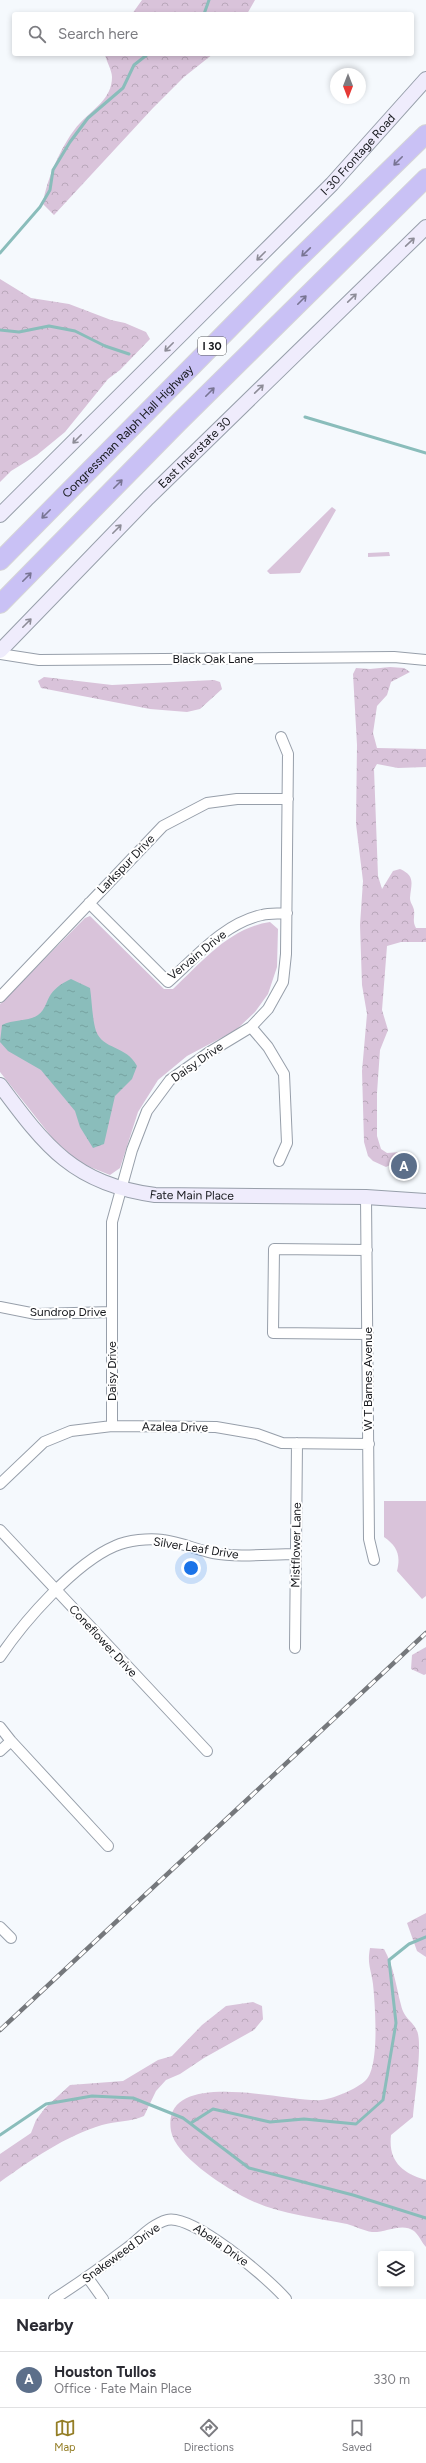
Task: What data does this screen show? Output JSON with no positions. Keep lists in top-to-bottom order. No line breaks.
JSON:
{"streets":{"highway":["I 30","Congressman Ralph Hall Highway"],"main road":["I-30 Frontage Road","East Interstate 30","Fate Main Place"],"street":["Black Oak Lane","Larkspur Drive","Vervain Drive","Daisy Drive","Sundrop Drive","W T Barnes Avenue","Azalea Drive","Mistflower Lane","Silver Leaf Drive","Coneflower Drive","Abelia Drive","Snakeweed Drive"]},"crossings":[["East Interstate 30","Black Oak Lane"],["Larkspur Drive","Vervain Drive"],["Larkspur Drive","Daisy Drive"],["Vervain Drive","Daisy Drive"],["Daisy Drive","Fate Main Place"],["Daisy Drive","Sundrop Drive"],["Daisy Drive","Azalea Drive"],["Fate Main Place","W T Barnes Avenue"],["W T Barnes Avenue","Azalea Drive"],["Azalea Drive","Mistflower Lane"],["Mistflower Lane","Silver Leaf Drive"],["Silver Leaf Drive","Coneflower Drive"],["Abelia Drive","Snakeweed Drive"]],"one_way":["I-30 Frontage Road","East Interstate 30"],"north":"bottom","page":{"search":"Search here","pins":"A","heading":"Nearby","list":[{"mark":"A","name":"Houston Tullos","note":"Office · Fate Main Place","value":"330 m"}],"nav":["Map","Directions","Saved"]}}
